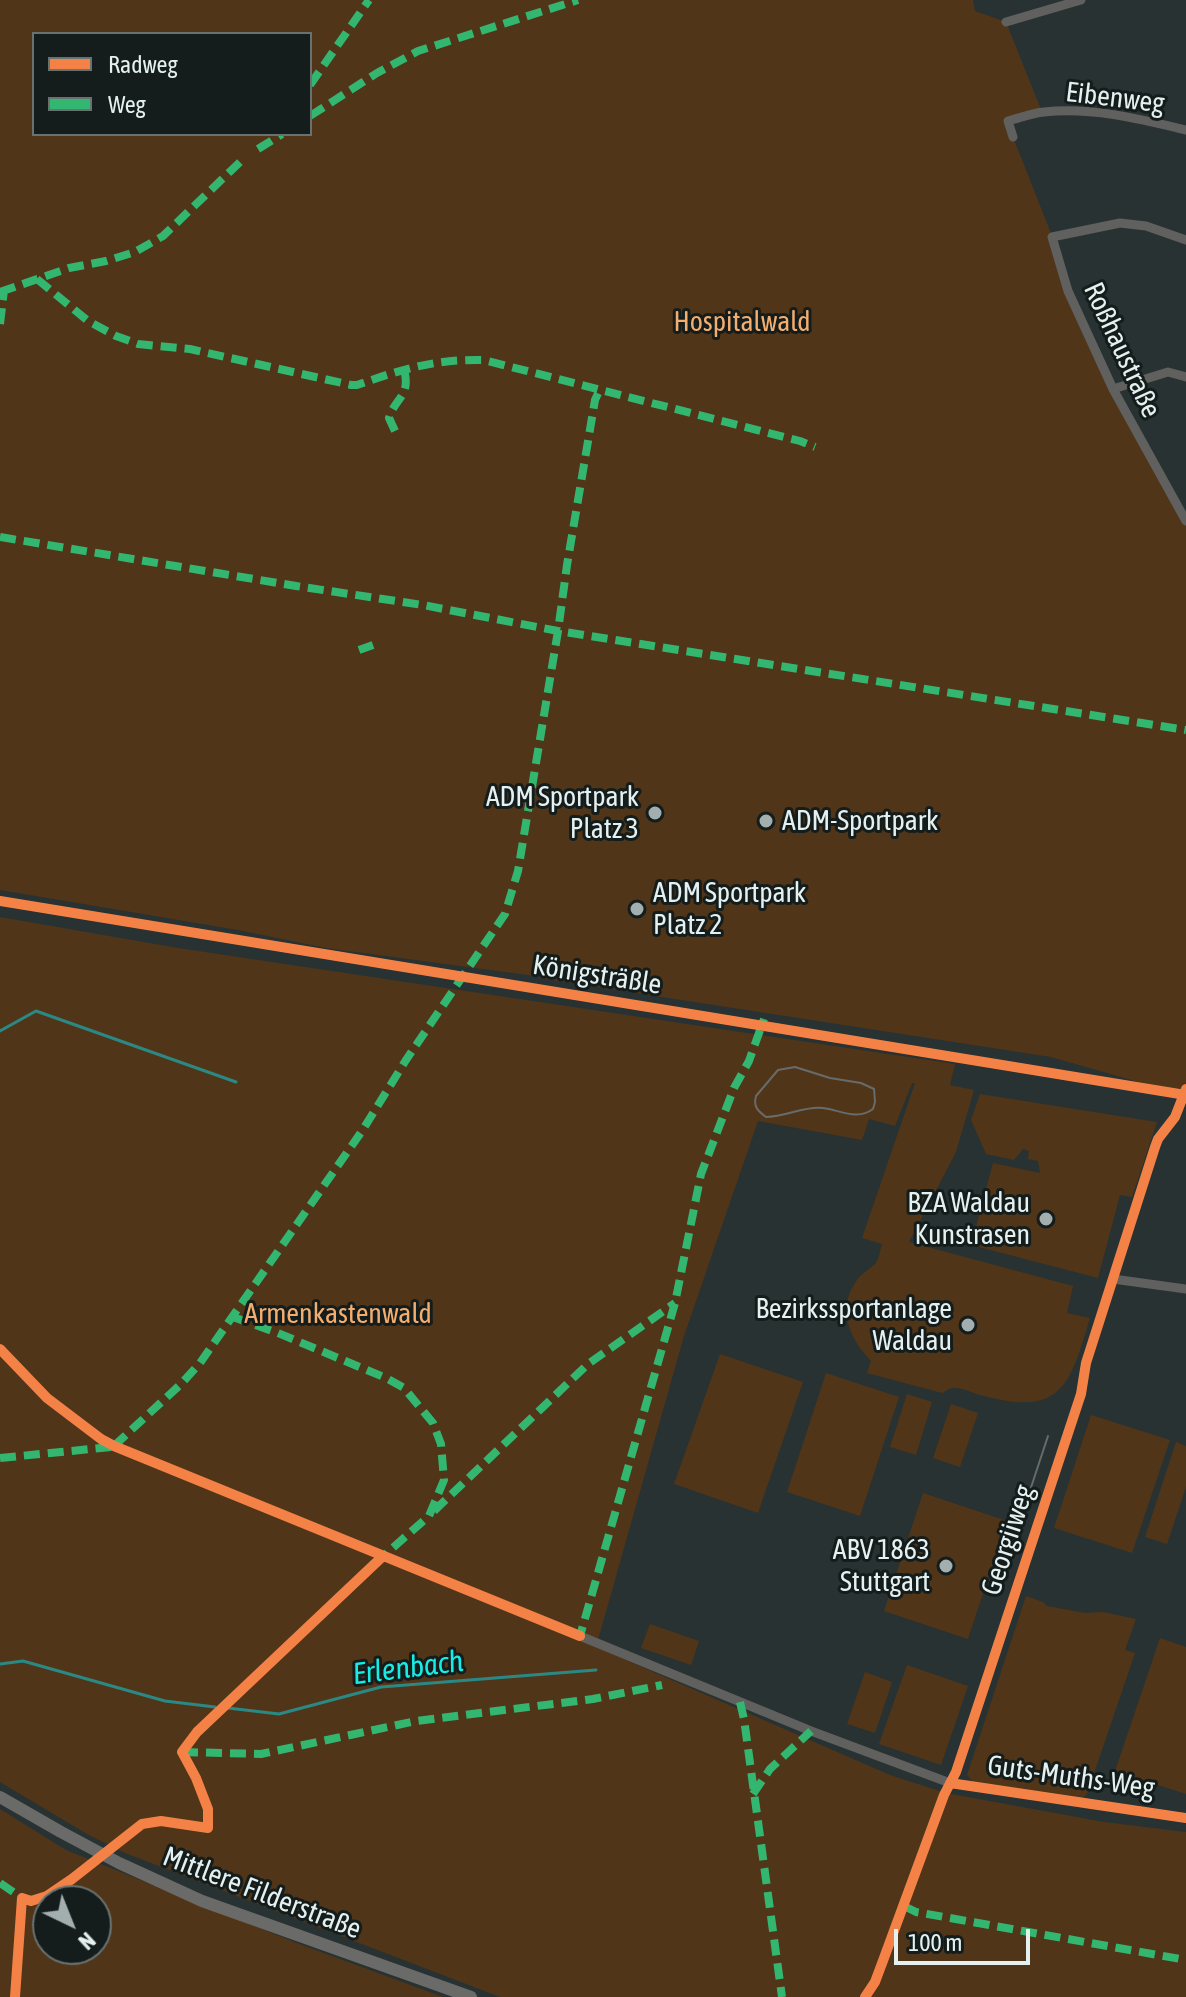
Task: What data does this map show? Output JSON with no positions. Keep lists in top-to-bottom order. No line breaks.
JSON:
{"streets":{"main road":["Mittlere Filderstraße"],"street":["Eibenweg","Roßhaustraße","Königsträßle","Georgiiweg","Guts-Muths-Weg"]},"crossings":[["Königsträßle","Georgiiweg"],["Georgiiweg","Guts-Muths-Weg"]],"water":["Erlenbach"],"parks":["Hospitalwald","Armenkastenwald"],"places":["ADM Sportpark Platz 3","ADM-Sportpark","ADM Sportpark Platz 2","BZA Waldau Kunstrasen","Bezirkssportanlage Waldau","ABV 1863 Stuttgart"],"legend":["Radweg","Weg"],"scale_bar":"100 m","north":"bottom right"}
